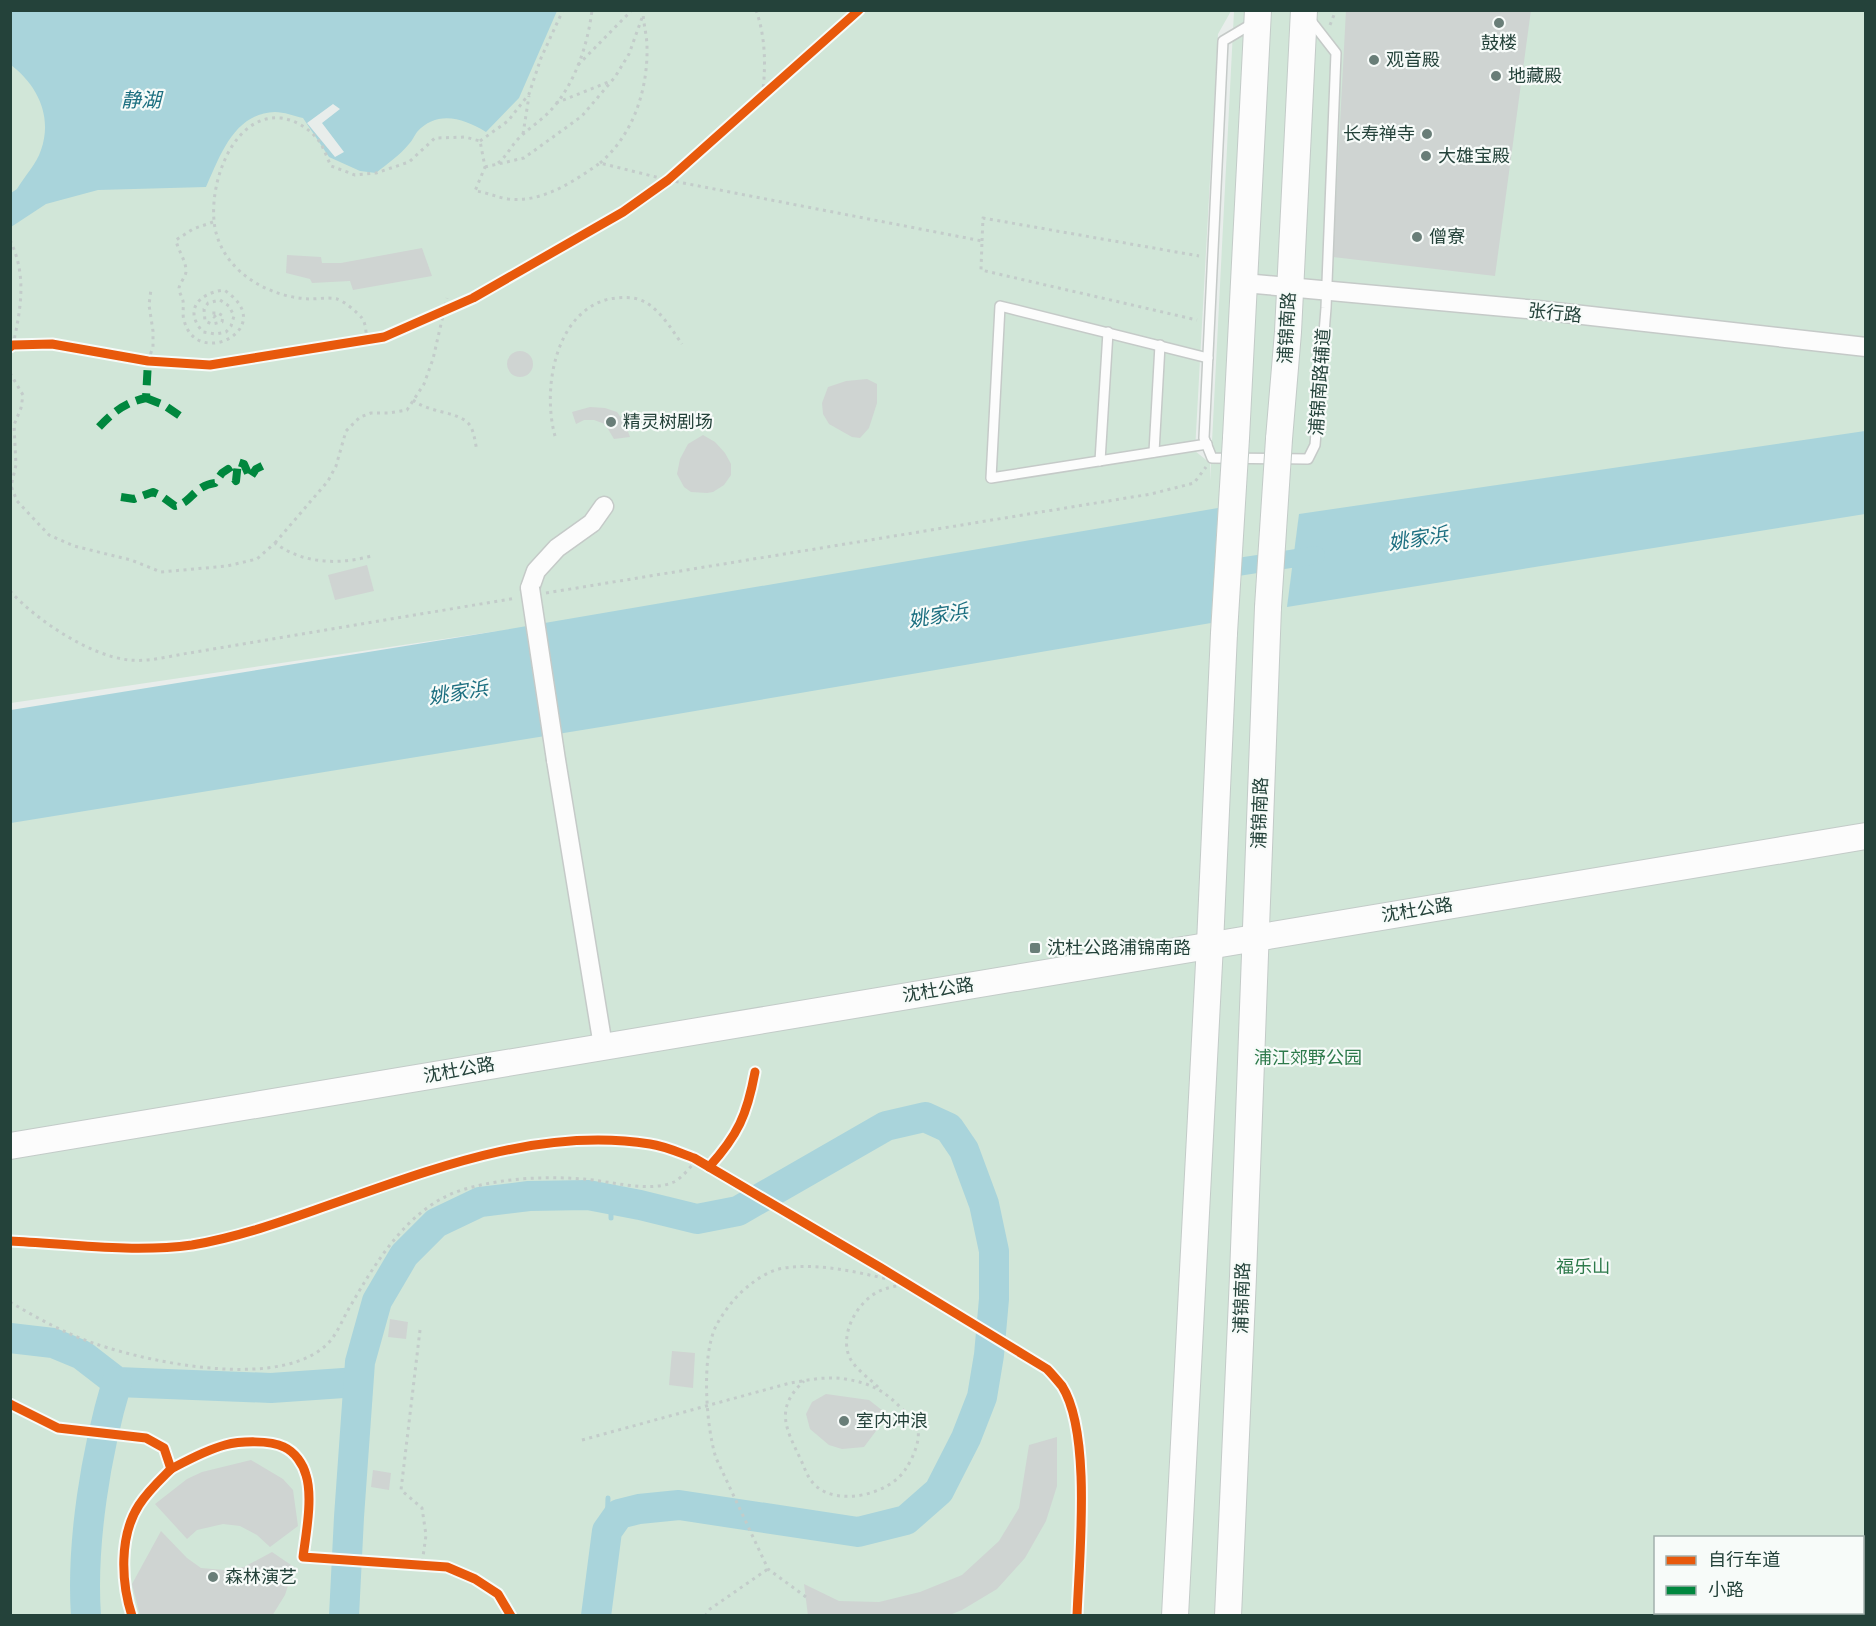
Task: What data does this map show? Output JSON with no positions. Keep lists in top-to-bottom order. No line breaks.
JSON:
{"streets":{"main road":["浦锦南路","沈杜公路"],"street":["张行路"],"lane":["浦锦南路辅道"]},"crossings":[["张行路","浦锦南路"],["张行路","浦锦南路辅道"],["浦锦南路","浦锦南路辅道"],["浦锦南路","沈杜公路"]],"water":["静湖","姚家浜"],"parks":["浦江郊野公园","福乐山"],"places":{"other":["鼓楼","观音殿","地藏殿","长寿禅寺","大雄宝殿","僧寮","精灵树剧场","室内冲浪","森林演艺"],"transit":["沈杜公路浦锦南路"]},"legend":["自行车道","小路"]}
